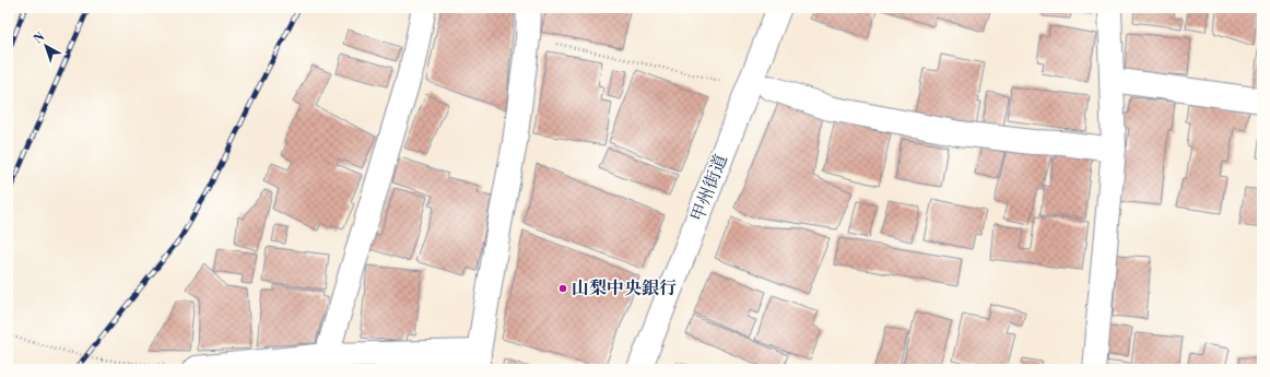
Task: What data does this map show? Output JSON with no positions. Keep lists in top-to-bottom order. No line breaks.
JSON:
{"streets":{"street":["甲州街道"]},"places":["山梨中央銀行"],"north":"top left"}
